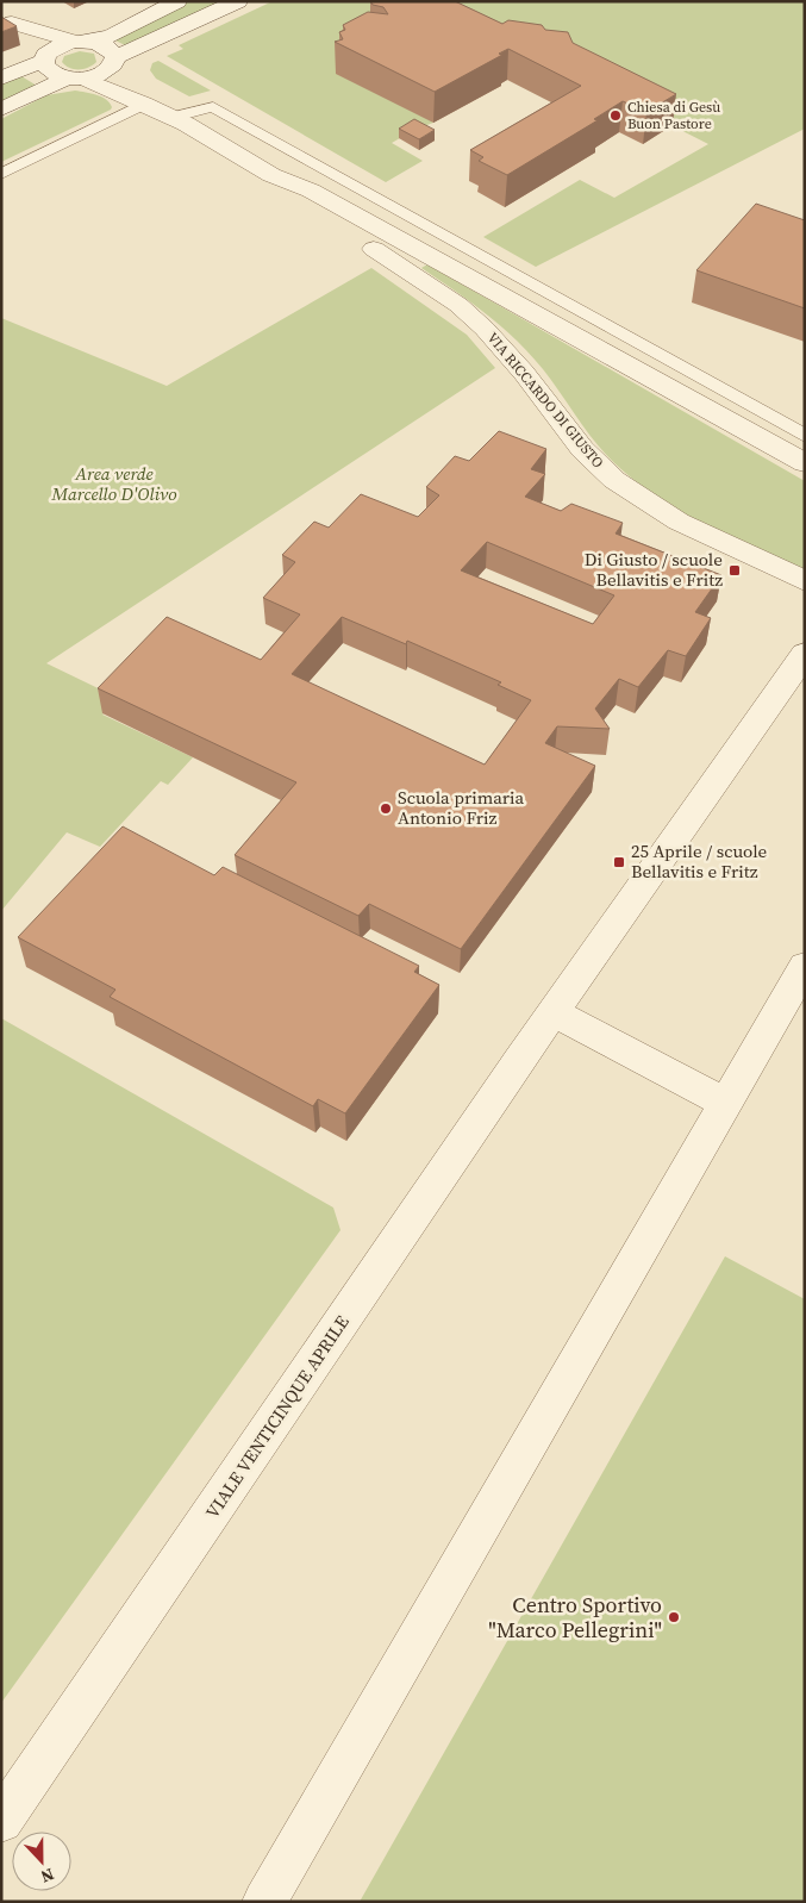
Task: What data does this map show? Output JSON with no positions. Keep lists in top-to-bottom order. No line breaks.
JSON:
{"streets":{"street":["VIA RICCARDO DI GIUSTO","VIALE VENTICINQUE APRILE"]},"parks":["Area verde Marcello D'Olivo"],"places":{"other":["Chiesa di Gesù Buon Pastore","Scuola primaria Antonio Friz","Centro Sportivo \"Marco Pellegrini\""],"transit":["Di Giusto / scuole Bellavitis e Fritz","25 Aprile / scuole Bellavitis e Fritz"]},"north":"bottom"}
